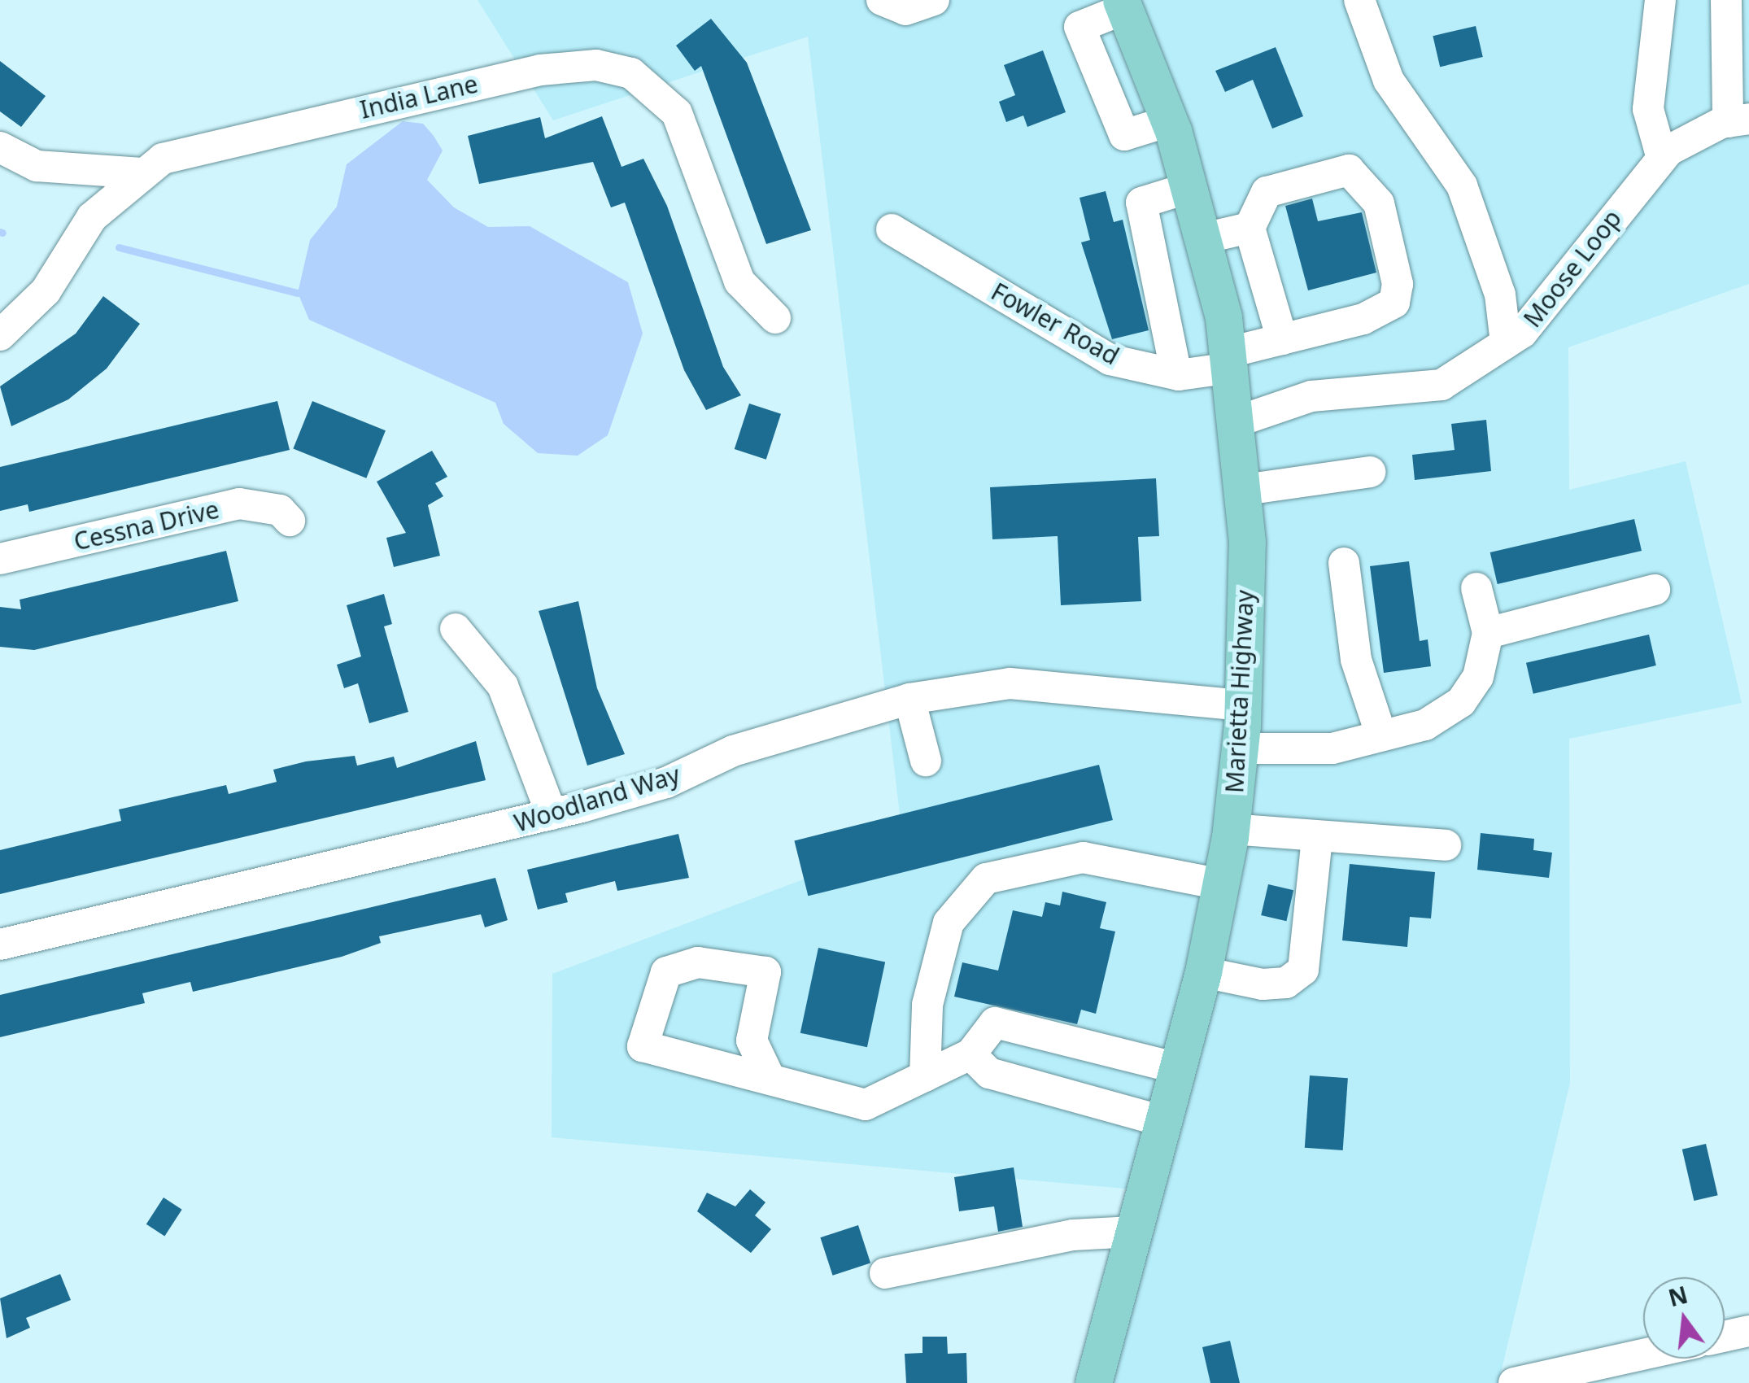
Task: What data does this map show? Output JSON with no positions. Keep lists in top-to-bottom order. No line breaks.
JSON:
{"streets":{"main road":["Marietta Highway"],"street":["India Lane","Moose Loop","Fowler Road","Cessna Drive","Woodland Way"]},"crossings":[["Moose Loop","Marietta Highway"],["Fowler Road","Marietta Highway"],["Marietta Highway","Woodland Way"]],"north":"top"}
